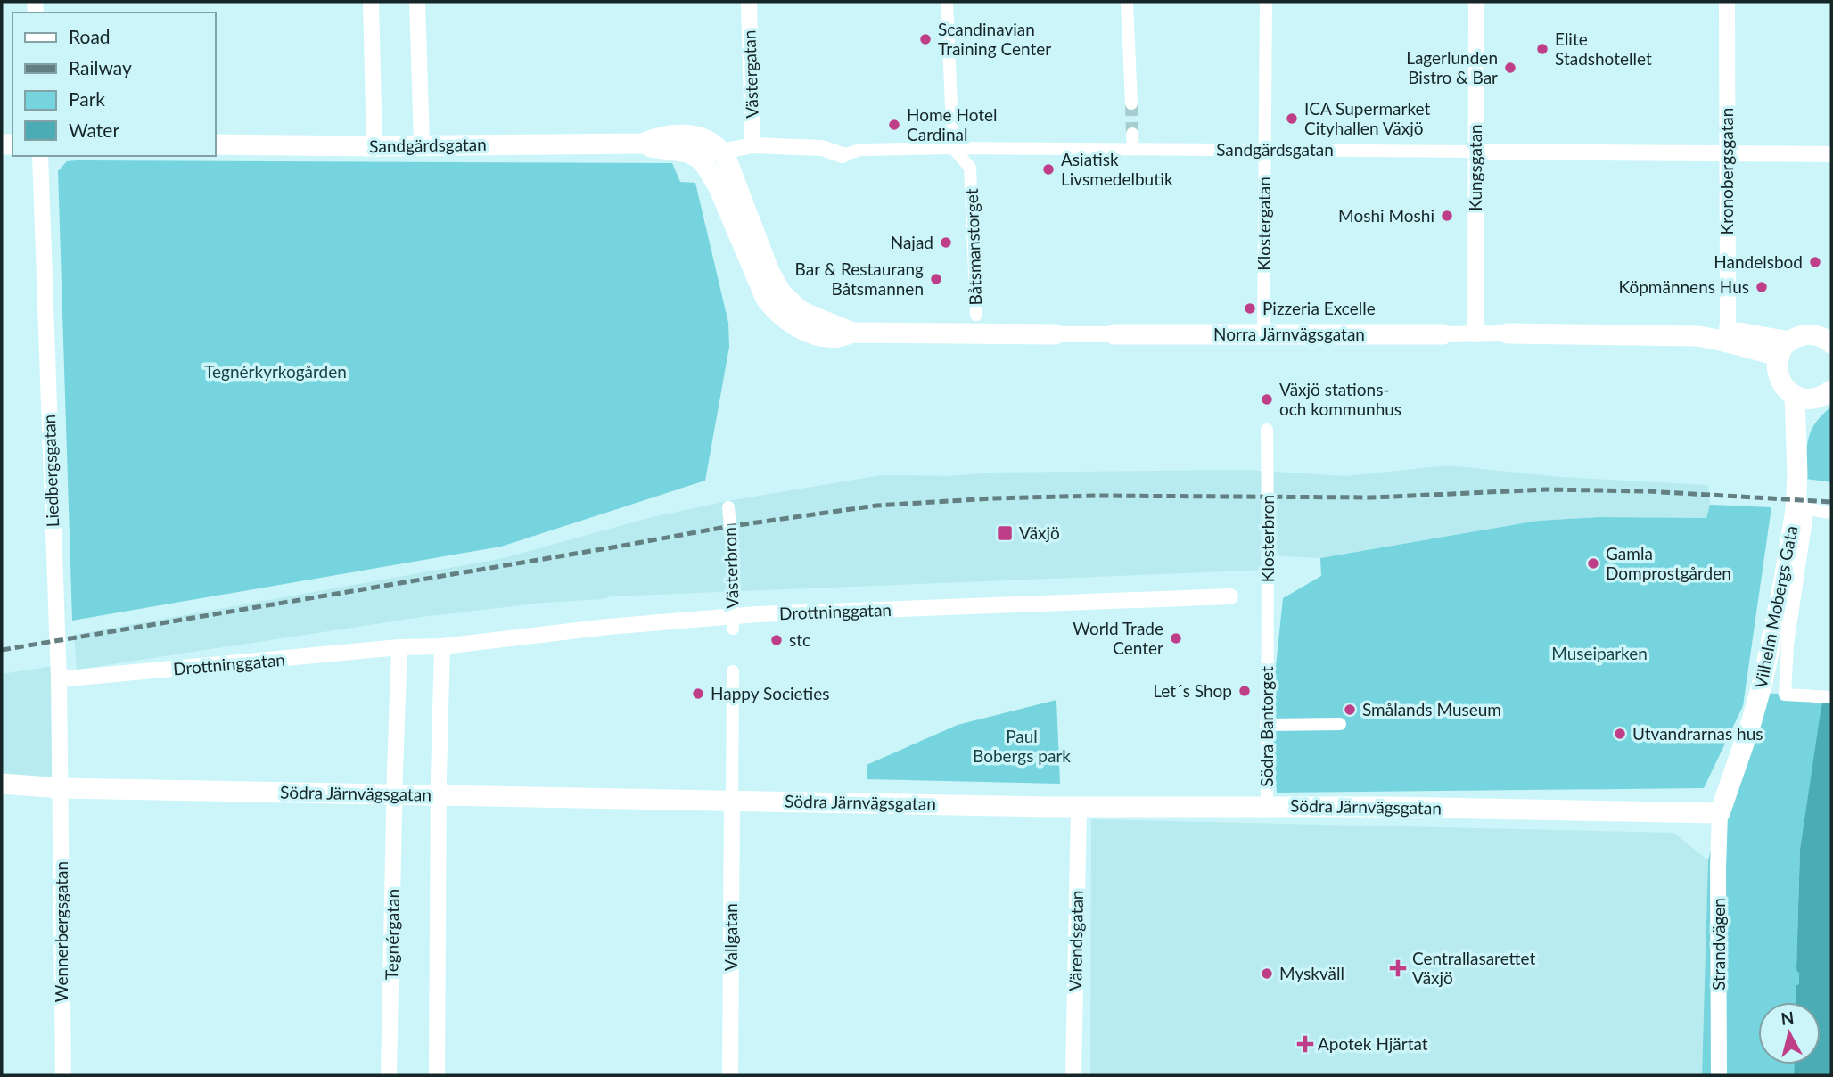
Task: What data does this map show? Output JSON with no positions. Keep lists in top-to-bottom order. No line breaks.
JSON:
{"streets":{"street":["Västergatan","Sandgärdsgatan","Kungsgatan","Kronobergsgatan","Klostergatan","Båtsmanstorget","Norra Järnvägsgatan","Liedbergsgatan","Klosterbron","Västerbron","Vilhelm Mobergs Gata","Drottninggatan","Södra Bantorget","Södra Järnvägsgatan","Wennerbergsgatan","Tegnérgatan","Vallgatan","Värendsgatan","Strandvägen"]},"crossings":[["Västergatan","Sandgärdsgatan"],["Sandgärdsgatan","Kungsgatan"],["Sandgärdsgatan","Kronobergsgatan"],["Sandgärdsgatan","Klostergatan"],["Sandgärdsgatan","Båtsmanstorget"],["Sandgärdsgatan","Norra Järnvägsgatan"],["Kungsgatan","Norra Järnvägsgatan"],["Kronobergsgatan","Norra Järnvägsgatan"],["Klostergatan","Norra Järnvägsgatan"],["Liedbergsgatan","Drottninggatan"],["Liedbergsgatan","Södra Järnvägsgatan"],["Liedbergsgatan","Wennerbergsgatan"],["Klosterbron","Södra Bantorget"],["Vilhelm Mobergs Gata","Södra Järnvägsgatan"],["Vilhelm Mobergs Gata","Strandvägen"],["Södra Bantorget","Södra Järnvägsgatan"],["Södra Järnvägsgatan","Wennerbergsgatan"],["Södra Järnvägsgatan","Tegnérgatan"],["Södra Järnvägsgatan","Vallgatan"],["Södra Järnvägsgatan","Värendsgatan"],["Södra Järnvägsgatan","Strandvägen"]],"parks":["Tegnérkyrkogården","Museiparken","Paul Bobergs park"],"places":{"other":["Scandinavian Training Center","Elite Stadshotellet","Lagerlunden Bistro & Bar","ICA Supermarket Cityhallen Växjö","Home Hotel Cardinal","Asiatisk Livsmedelbutik","Moshi Moshi","Najad","Handelsbod","Bar & Restaurang Båtsmannen","Köpmännens Hus","Pizzeria Excelle","Växjö stations- och kommunhus","Gamla Domprostgården","World Trade Center","stc","Let´s Shop","Happy Societies","Smålands Museum","Utvandrarnas hus","Myskväll"],"transit":["Växjö"],"health":["Centrallasarettet Växjö","Apotek Hjärtat"]},"legend":["Road","Railway","Park","Water"],"north":"top"}
